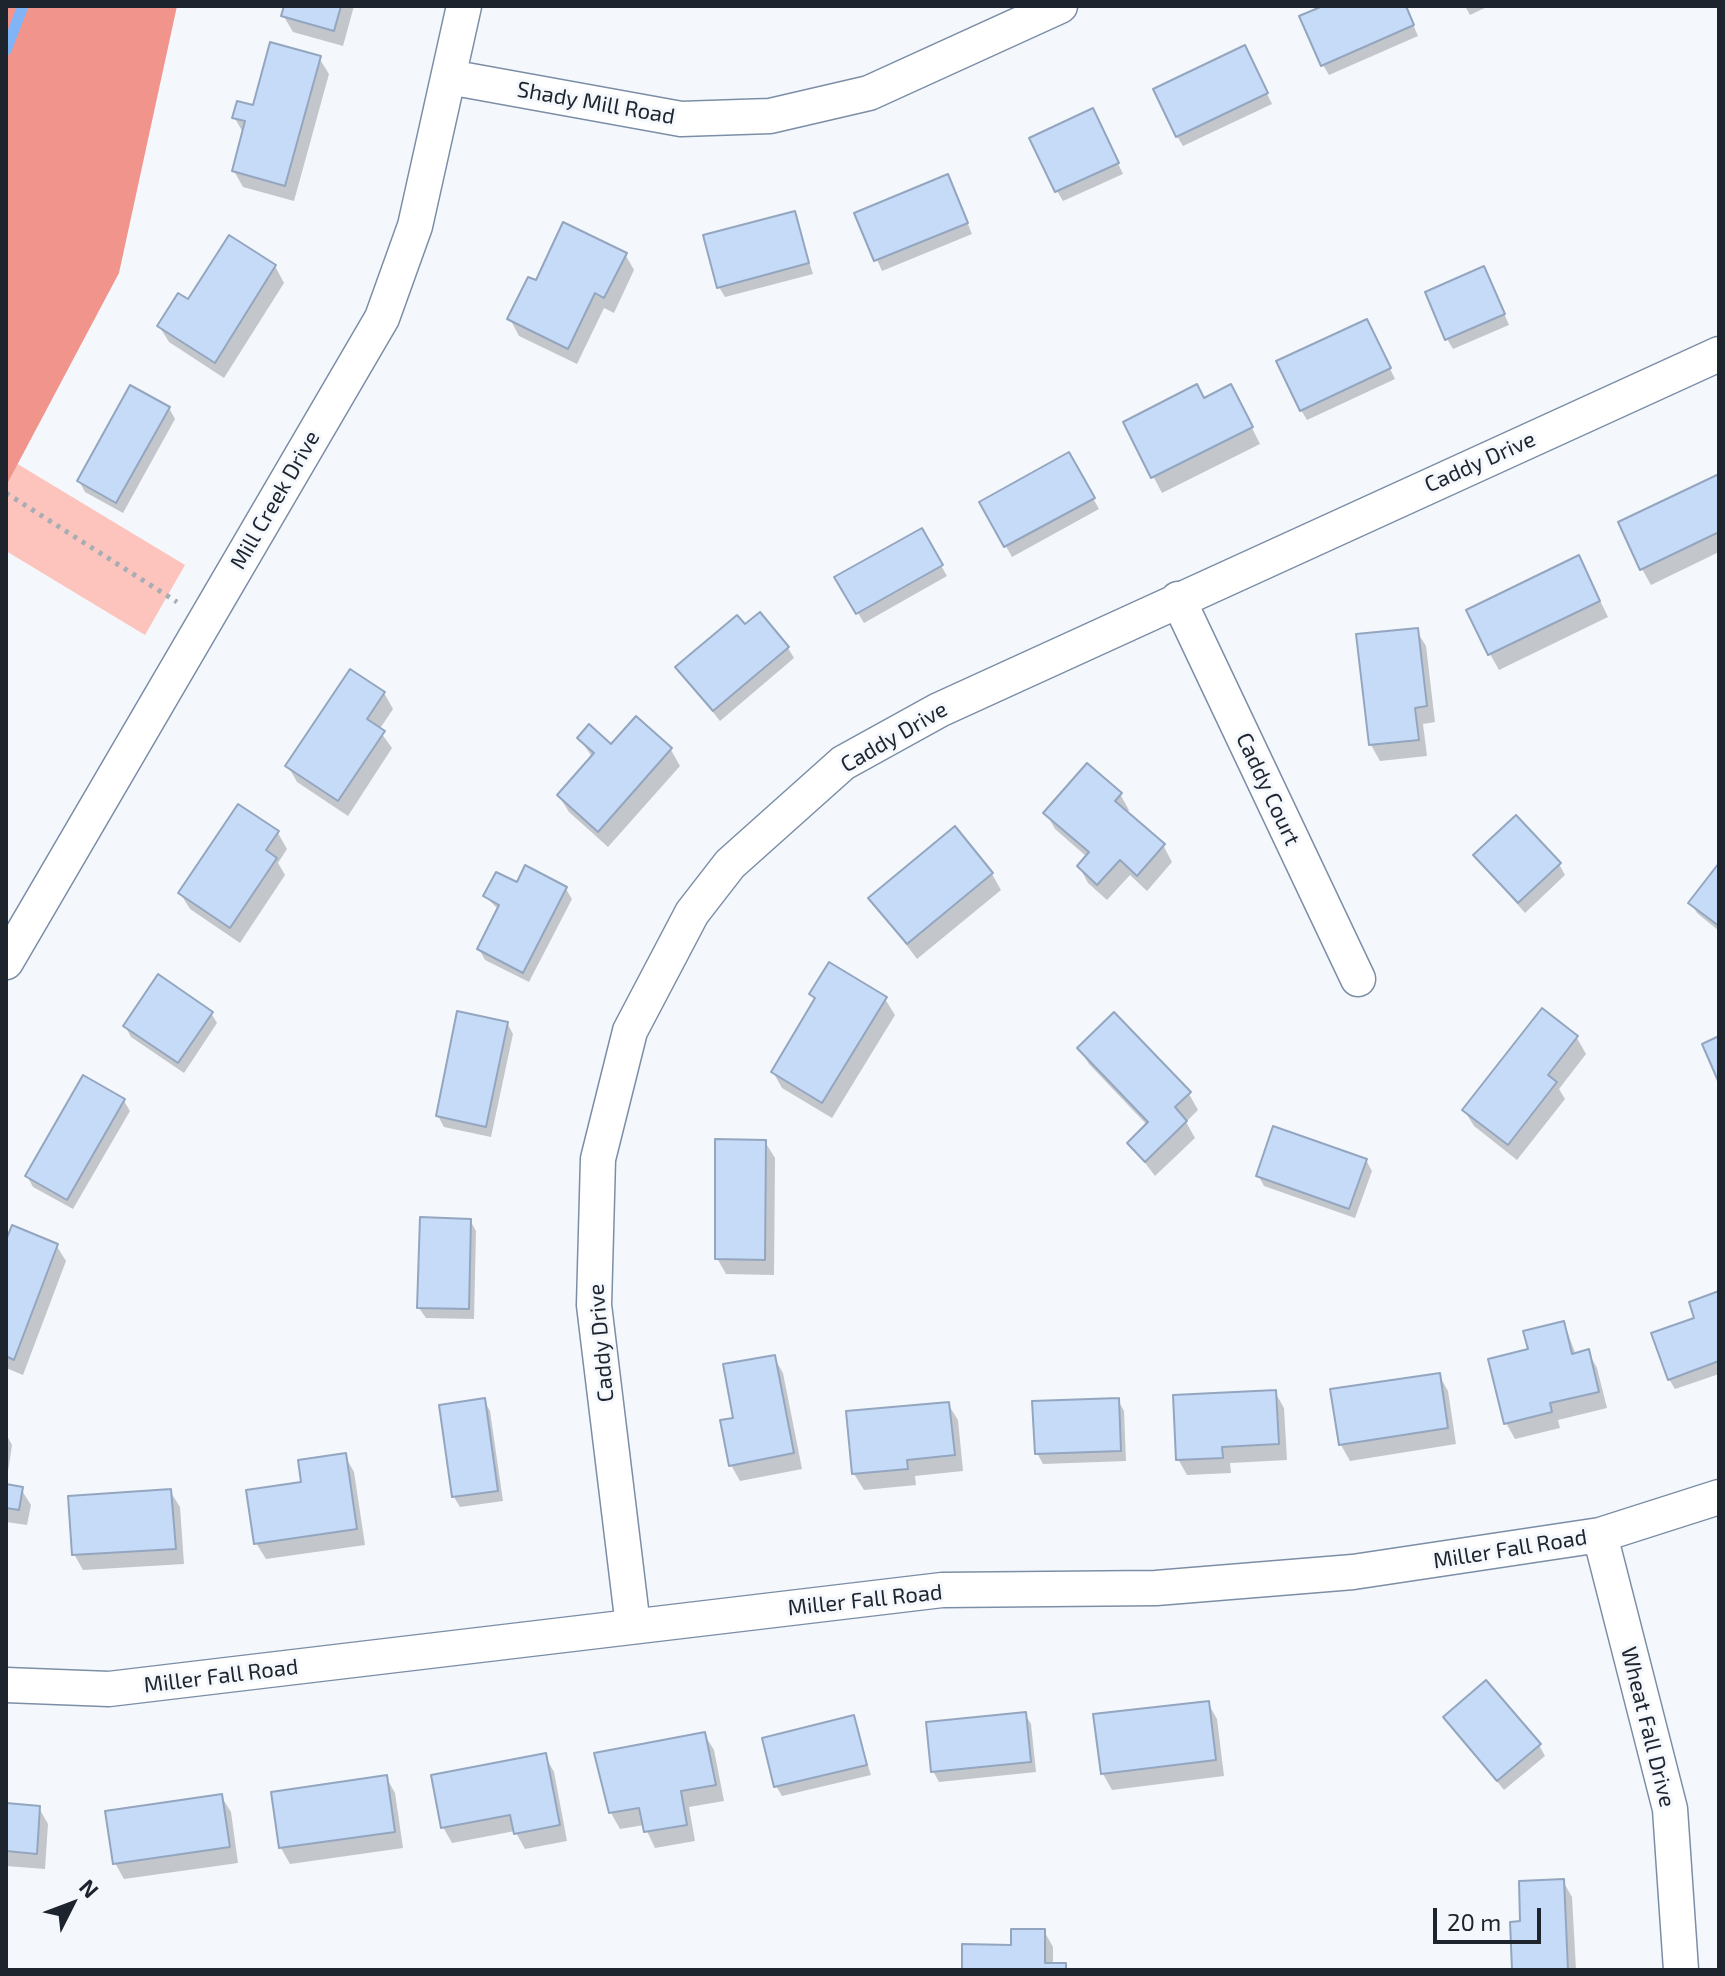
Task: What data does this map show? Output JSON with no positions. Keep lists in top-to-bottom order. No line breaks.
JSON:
{"streets":{"street":["Shady Mill Road","Caddy Drive","Mill Creek Drive","Caddy Court","Miller Fall Road","Wheat Fall Drive"]},"crossings":[["Shady Mill Road","Mill Creek Drive"],["Caddy Drive","Caddy Court"],["Caddy Drive","Miller Fall Road"],["Miller Fall Road","Wheat Fall Drive"]],"scale_bar":"20 m","north":"top right"}
